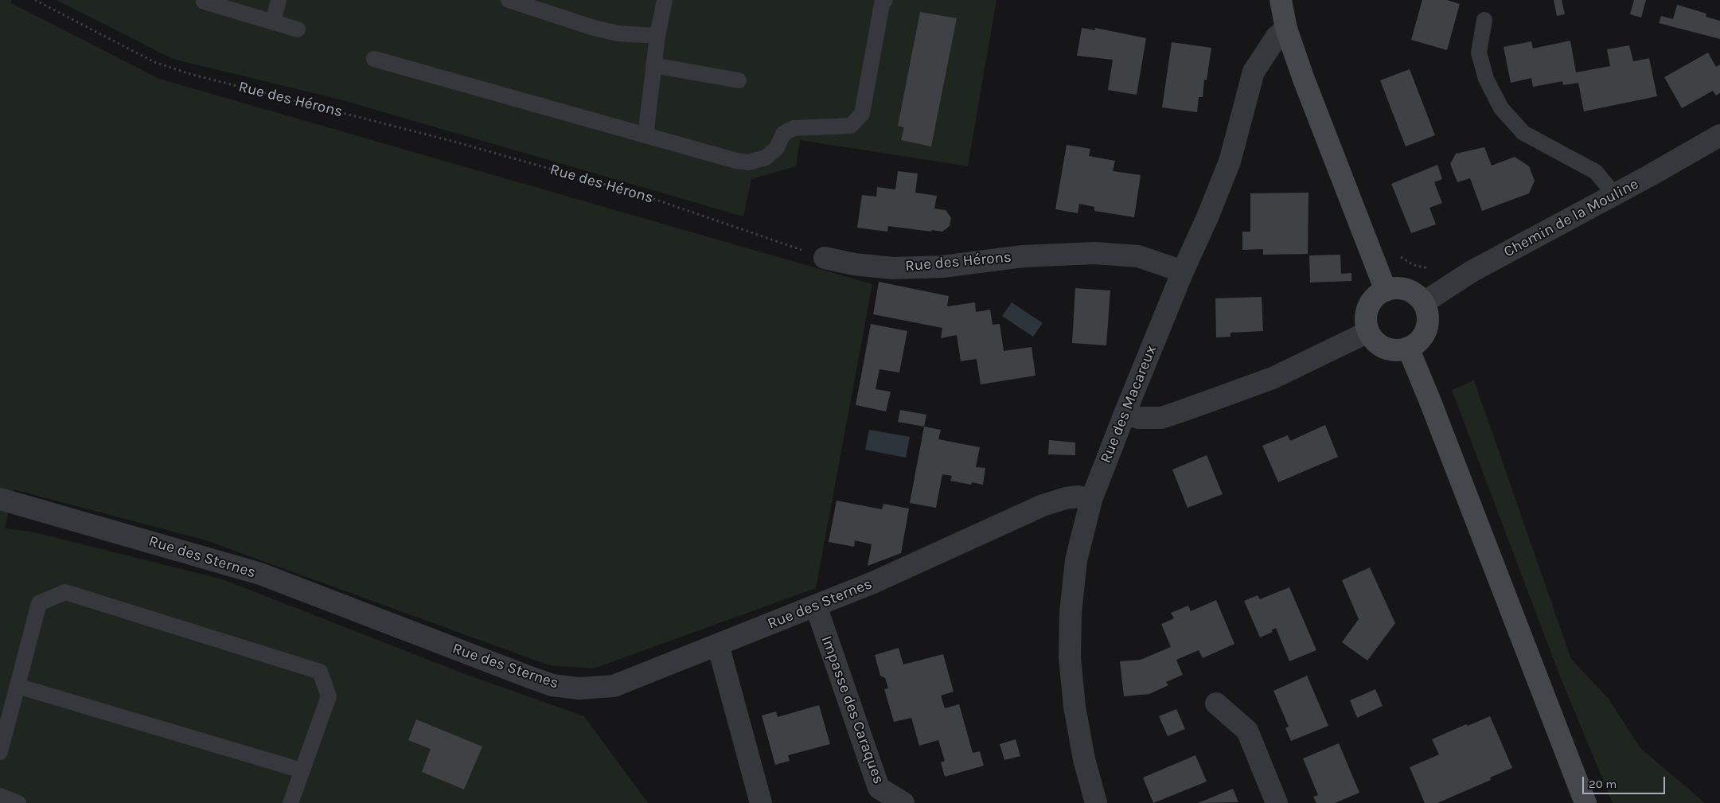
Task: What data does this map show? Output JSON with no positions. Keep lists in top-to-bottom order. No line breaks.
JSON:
{"streets":{"street":["Rue des Hérons","Chemin de la Mouline","Rue des Macareux","Rue des Sternes","Impasse des Caraques"]},"crossings":[["Rue des Hérons","Rue des Macareux"],["Rue des Macareux","Rue des Sternes"],["Rue des Sternes","Impasse des Caraques"]],"scale_bar":"20 m"}
